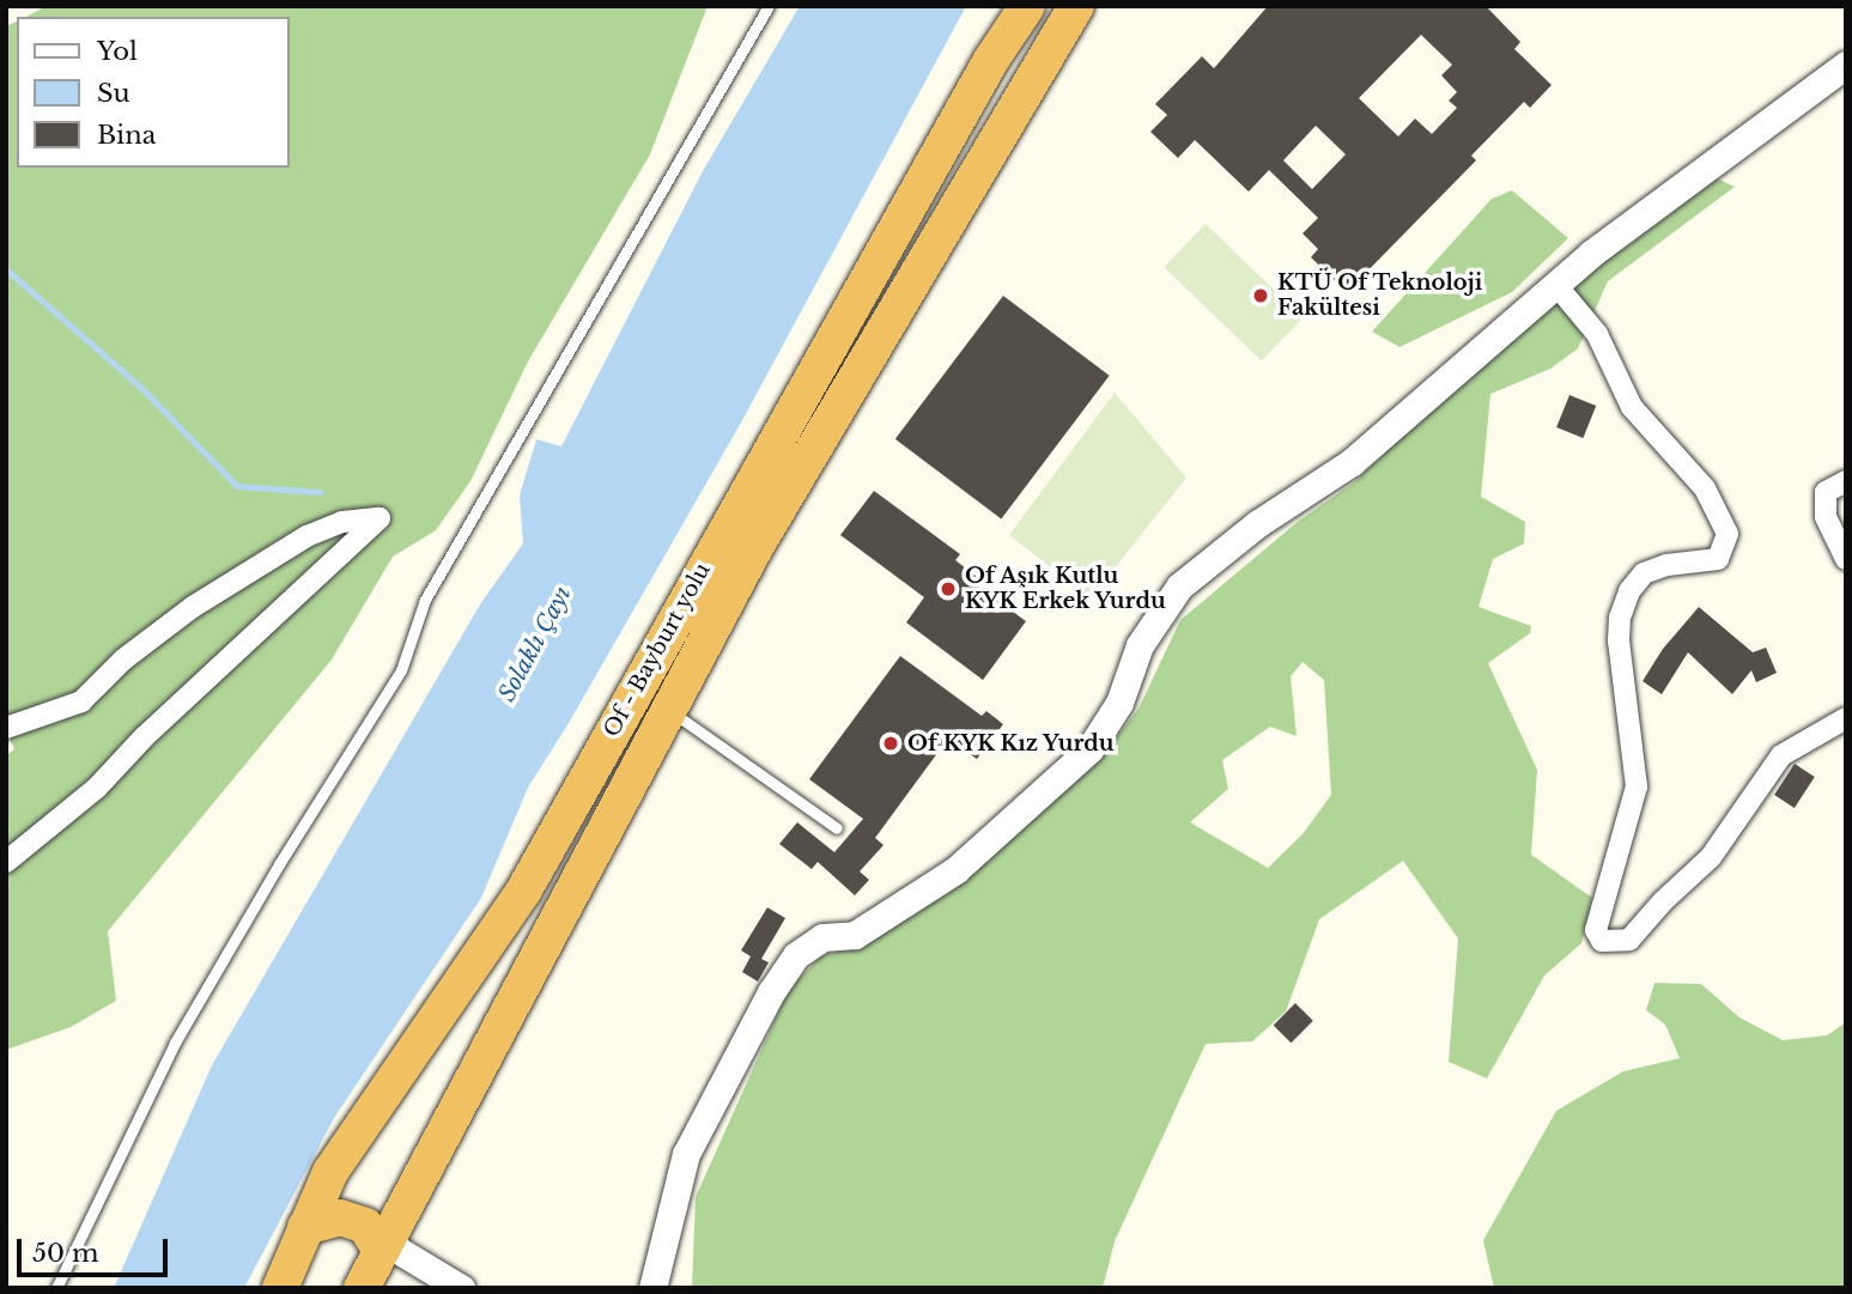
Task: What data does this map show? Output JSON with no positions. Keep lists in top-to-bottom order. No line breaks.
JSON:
{"streets":{"highway":["Of - Bayburt yolu"]},"water":["Solaklı Çayı"],"places":["KTÜ Of Teknoloji Fakültesi","Of Aşık Kutlu KYK Erkek Yurdu","Of KYK Kız Yurdu"],"legend":["Yol","Su","Bina"],"scale_bar":"50 m"}
